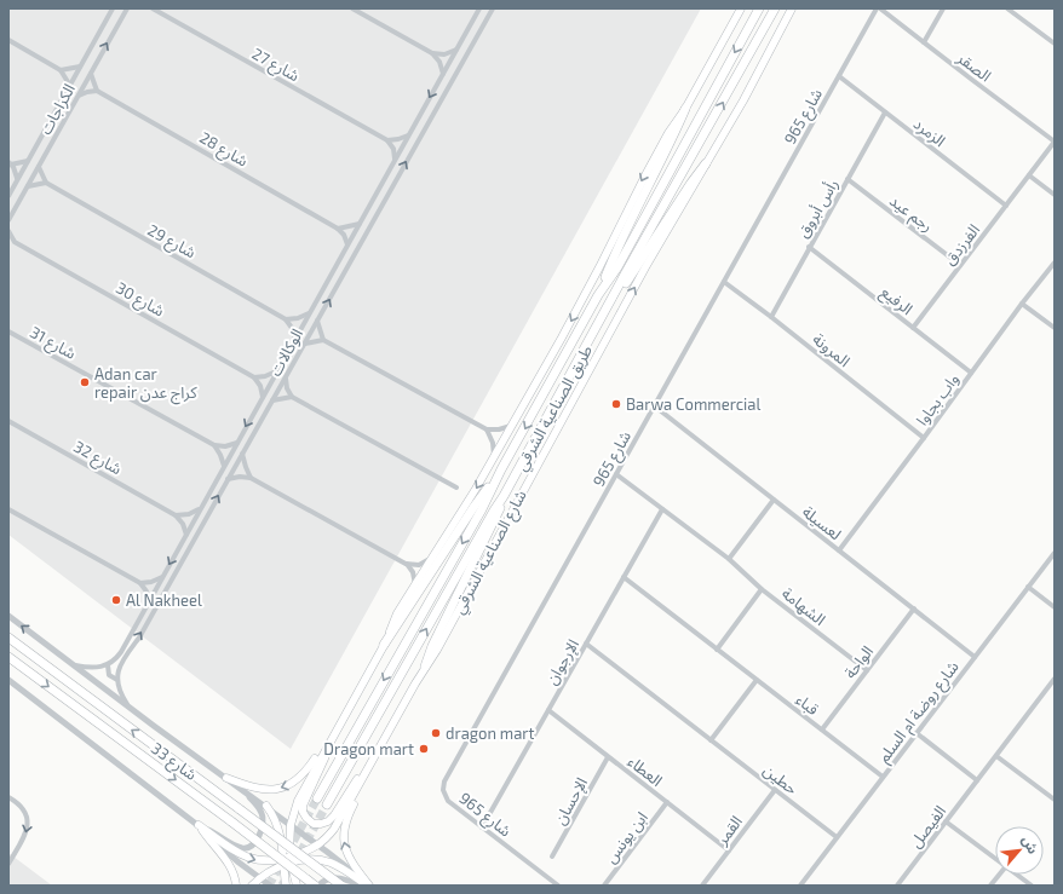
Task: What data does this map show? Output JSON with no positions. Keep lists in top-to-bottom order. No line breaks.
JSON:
{"streets":{"highway":["طريق الصناعية الشرقي","شارع 33"],"main road":["شارع الصناعية الشرقي"],"street":["شارع 27","الصقر","الكراجات","شارع 965","الزمرد","شارع 28","رأس أبروق","رجم عيد","شارع 29","الفرزدق","شارع 30","الرفيع","شارع 31","المرونة","الوكالات","واب بجاوا","شارع 32","لعسيلة","الشهامة","الإرجوان","الواحة","قباء","شارع روضة ام السلم","العطاء","حطين","الإحسان","الفيصل","القمر","ابن يونس"]},"crossings":[["الصقر","الفرزدق"],["شارع 965","الزمرد"],["شارع 965","المرونة"],["شارع 965","لعسيلة"],["شارع 965","الشهامة"],["شارع 965","الإرجوان"],["الزمرد","رأس أبروق"],["الزمرد","الفرزدق"],["رأس أبروق","رجم عيد"],["رأس أبروق","الرفيع"],["رأس أبروق","المرونة"],["رجم عيد","الفرزدق"],["الفرزدق","الرفيع"],["الرفيع","واب بجاوا"],["المرونة","واب بجاوا"],["واب بجاوا","لعسيلة"],["طريق الصناعية الشرقي","شارع الصناعية الشرقي"],["لعسيلة","الواحة"],["لعسيلة","شارع روضة ام السلم"],["الشهامة","الإرجوان"],["الشهامة","الواحة"],["الإرجوان","قباء"],["الإرجوان","العطاء"],["الإرجوان","حطين"],["الواحة","قباء"],["قباء","شارع روضة ام السلم"],["شارع روضة ام السلم","حطين"],["العطاء","الإحسان"],["العطاء","القمر"],["العطاء","ابن يونس"],["حطين","القمر"]],"places":["Adan car repair كراج عدن","Barwa Commercial","Al Nakheel","dragon mart","Dragon mart"],"north":"top right"}
